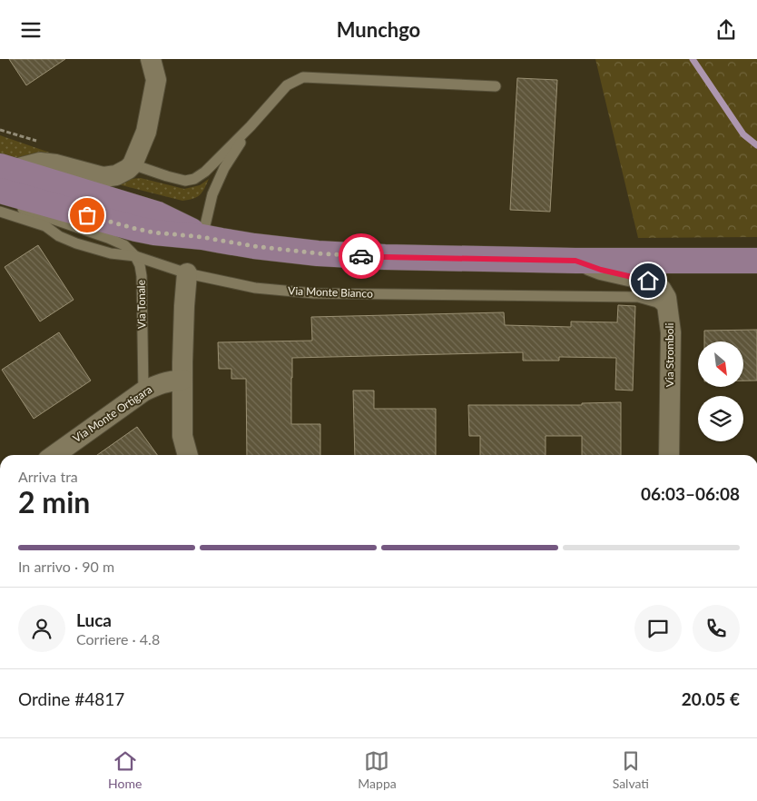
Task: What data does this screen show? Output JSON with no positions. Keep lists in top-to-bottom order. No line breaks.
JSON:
{"streets":{"street":["Via Stromboli","Via Monte Ortigara"],"lane":["Via Monte Bianco","Via Tonale"]},"crossings":[["Via Monte Bianco","Via Tonale"],["Via Monte Bianco","Via Stromboli"],["Via Tonale","Via Monte Ortigara"]],"north":"bottom right","page":{"header":"Munchgo","heading":["2 min","Arriva tra","06:03–06:08"],"panel":["Luca","Corriere · 4.8","Ordine #4817","20.05 €"],"bar":"In arrivo · 90 m","tabs":["Home","Mappa","Salvati"]}}
